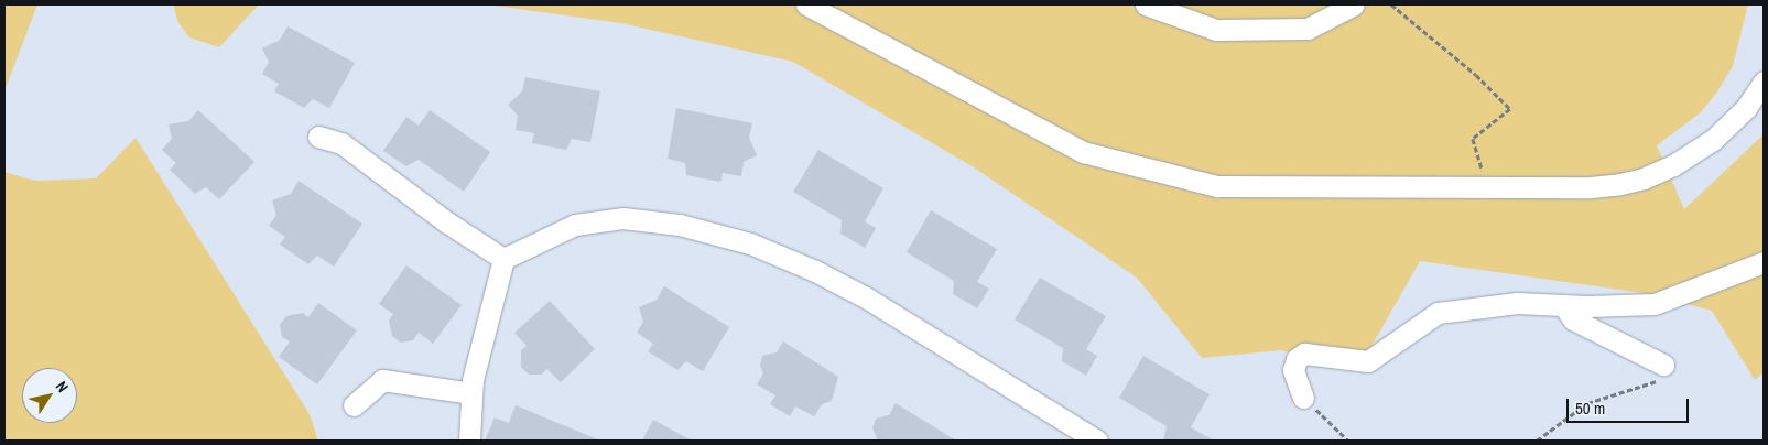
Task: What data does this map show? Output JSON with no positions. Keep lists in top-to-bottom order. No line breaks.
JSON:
{"scale_bar":"50 m","north":"top right"}
